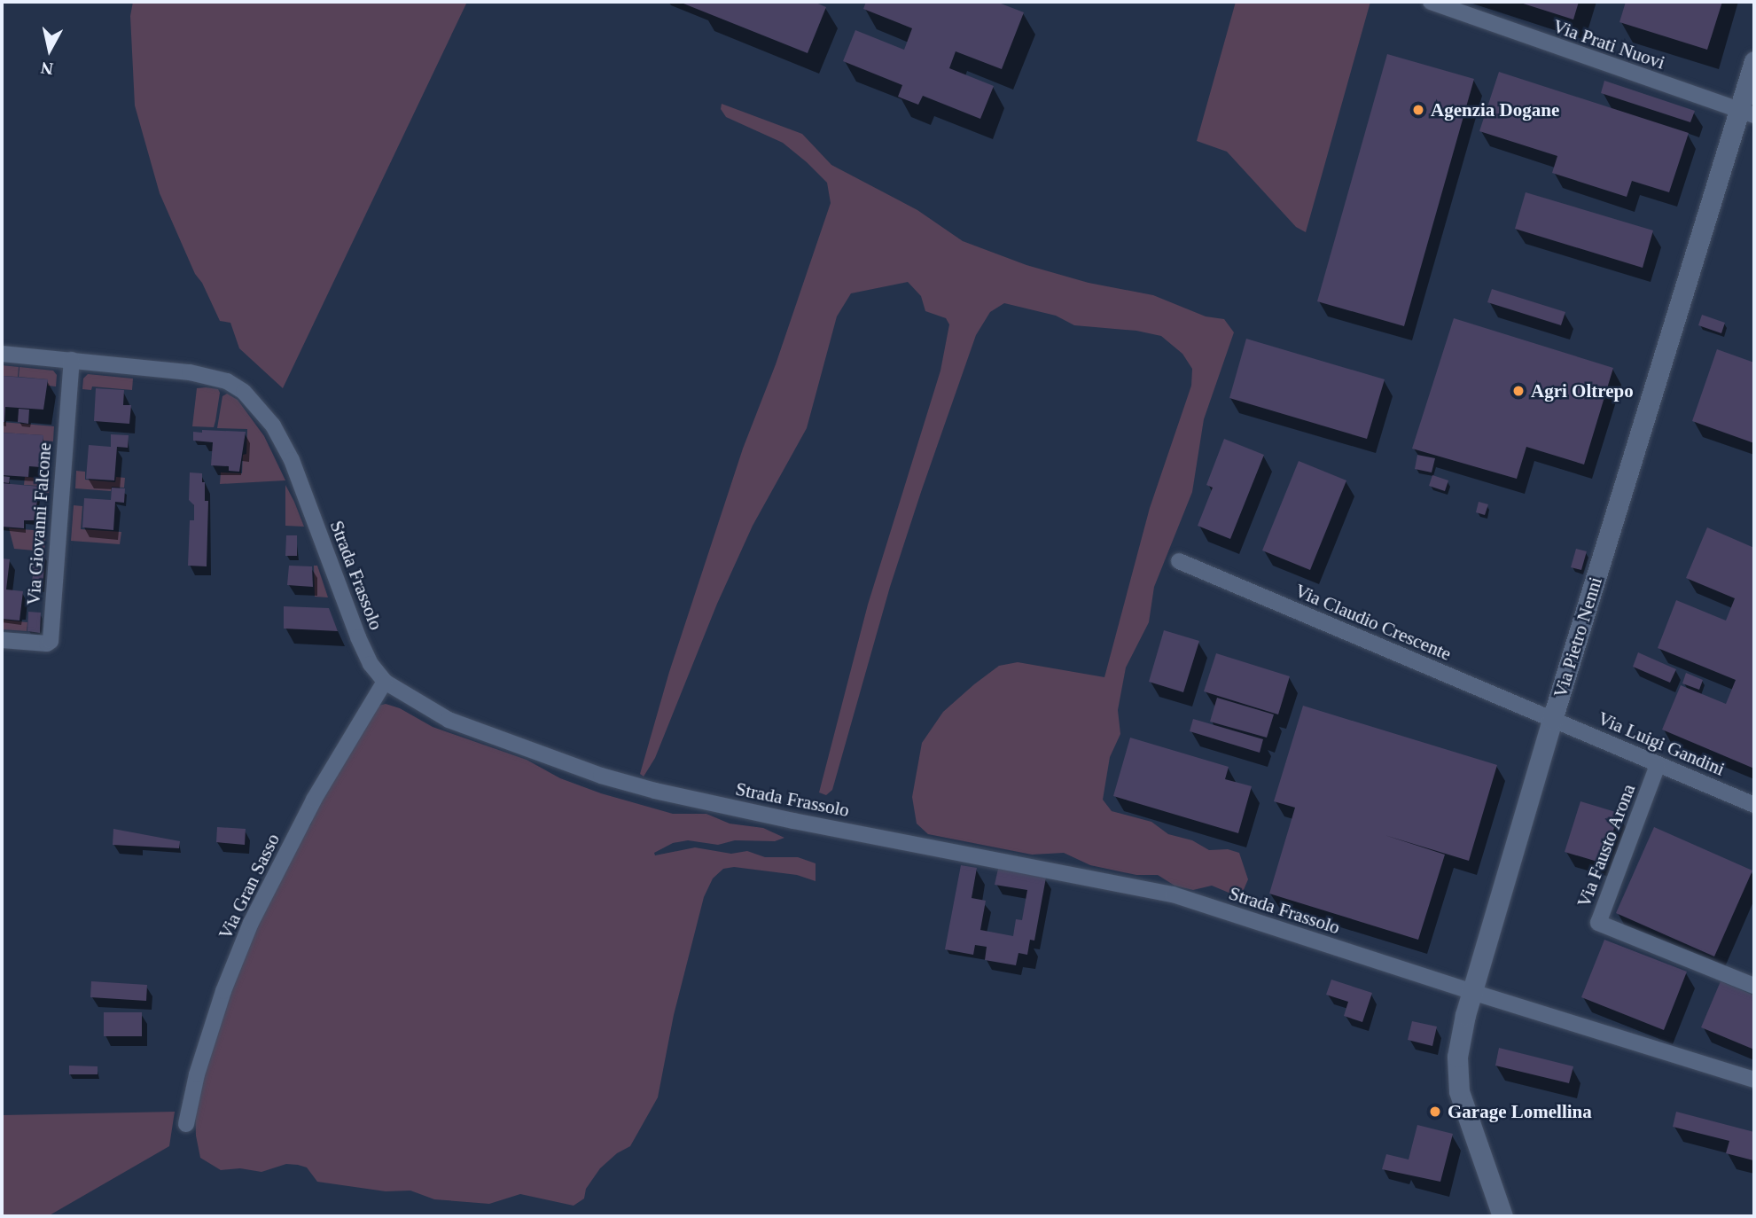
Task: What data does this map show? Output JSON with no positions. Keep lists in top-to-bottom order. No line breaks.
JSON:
{"streets":{"street":["Via Prati Nuovi","Via Giovanni Falcone","Strada Frassolo","Via Claudio Crescente","Via Pietro Nenni","Via Luigi Gandini","Via Fausto Arona","Via Gran Sasso"]},"crossings":[["Via Prati Nuovi","Via Pietro Nenni"],["Via Giovanni Falcone","Strada Frassolo"],["Strada Frassolo","Via Pietro Nenni"],["Strada Frassolo","Via Gran Sasso"],["Via Claudio Crescente","Via Pietro Nenni"],["Via Claudio Crescente","Via Luigi Gandini"],["Via Pietro Nenni","Via Luigi Gandini"],["Via Luigi Gandini","Via Fausto Arona"]],"places":["Agenzia Dogane","Agri Oltrepo","Garage Lomellina"],"north":"bottom"}
